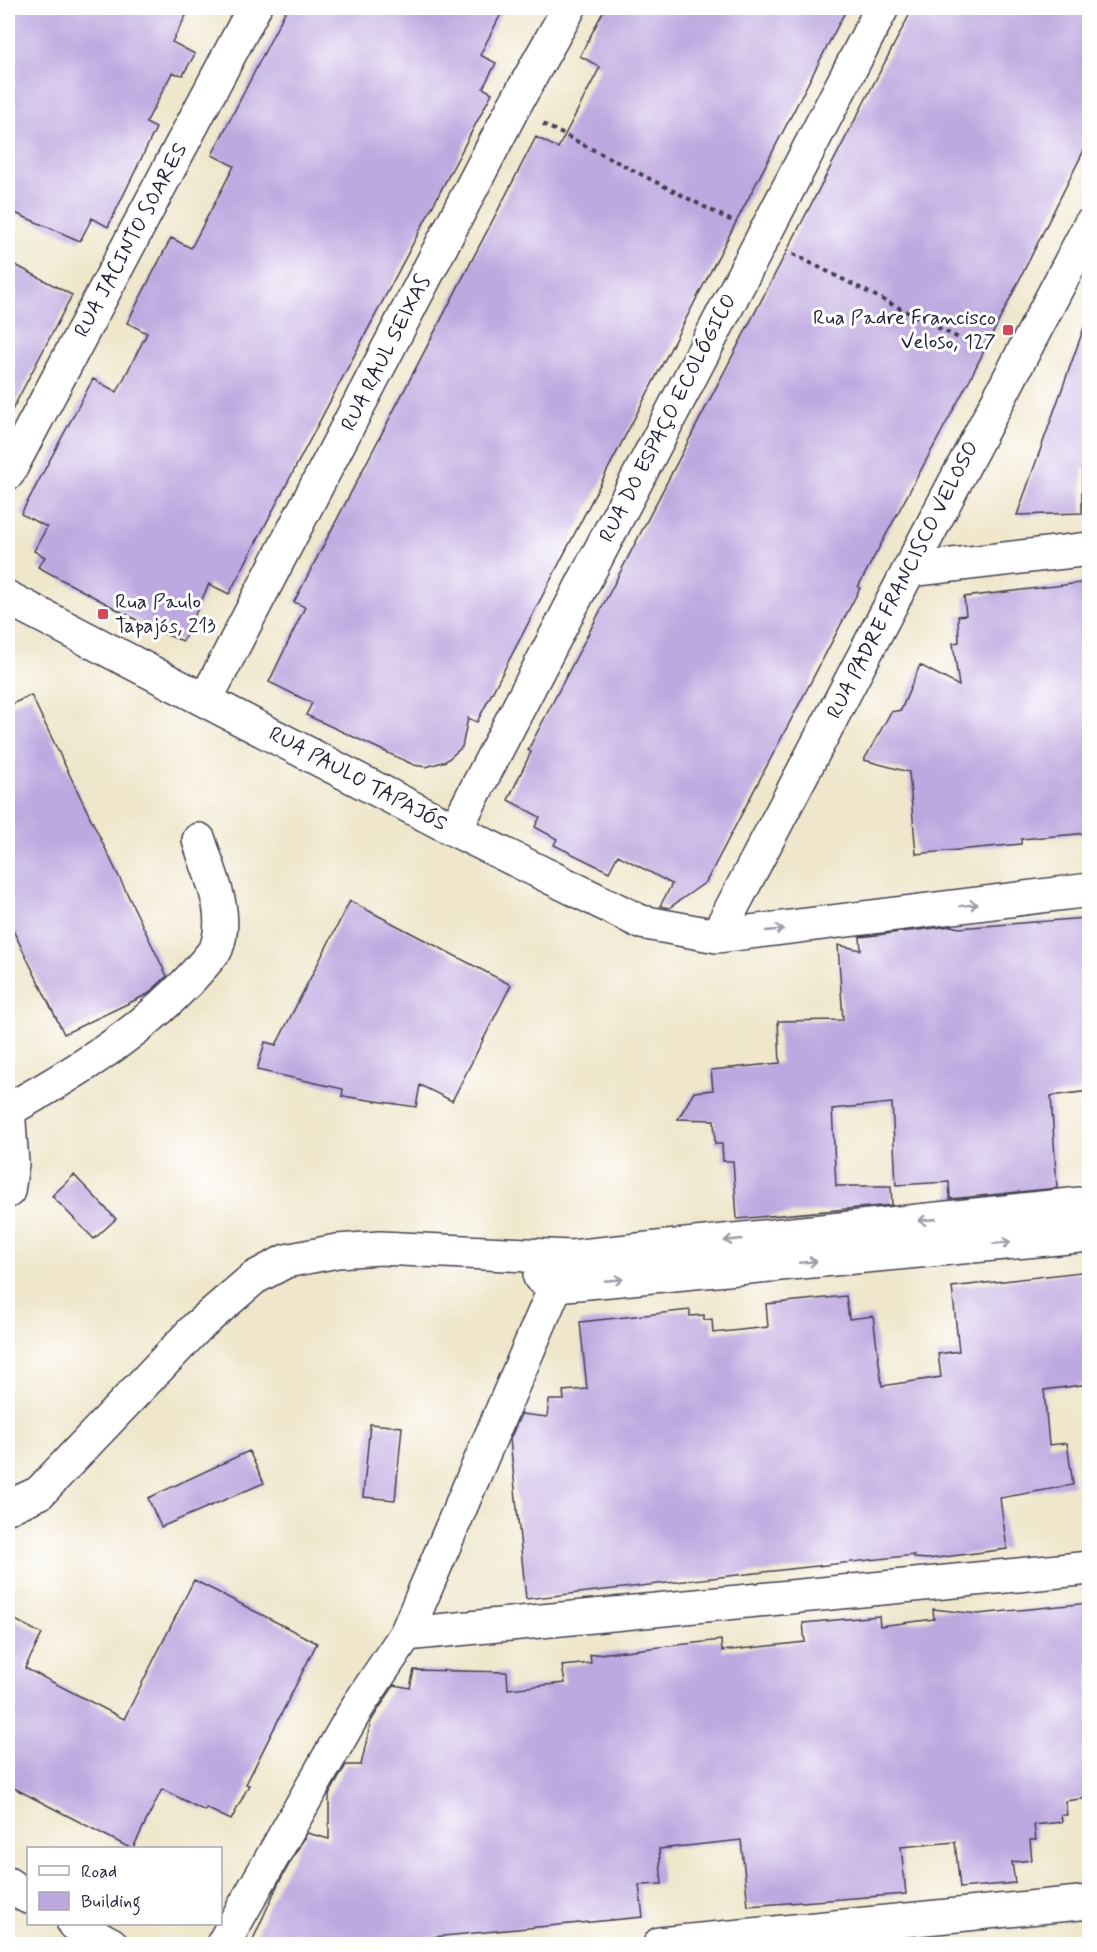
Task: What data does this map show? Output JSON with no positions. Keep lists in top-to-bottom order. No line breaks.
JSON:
{"streets":{"street":["RUA JACINTO SOARES","RUA RAUL SEIXAS","RUA DO ESPAÇO ECOLÓGICO","RUA PADRE FRANCISCO VELOSO","RUA PAULO TAPAJÓS"]},"crossings":[["RUA RAUL SEIXAS","RUA PAULO TAPAJÓS"],["RUA DO ESPAÇO ECOLÓGICO","RUA PAULO TAPAJÓS"],["RUA PADRE FRANCISCO VELOSO","RUA PAULO TAPAJÓS"]],"places":{"transit":["Rua Padre Francisco Veloso, 127","Rua Paulo Tapajós, 213"]},"legend":["Road","Building"]}
